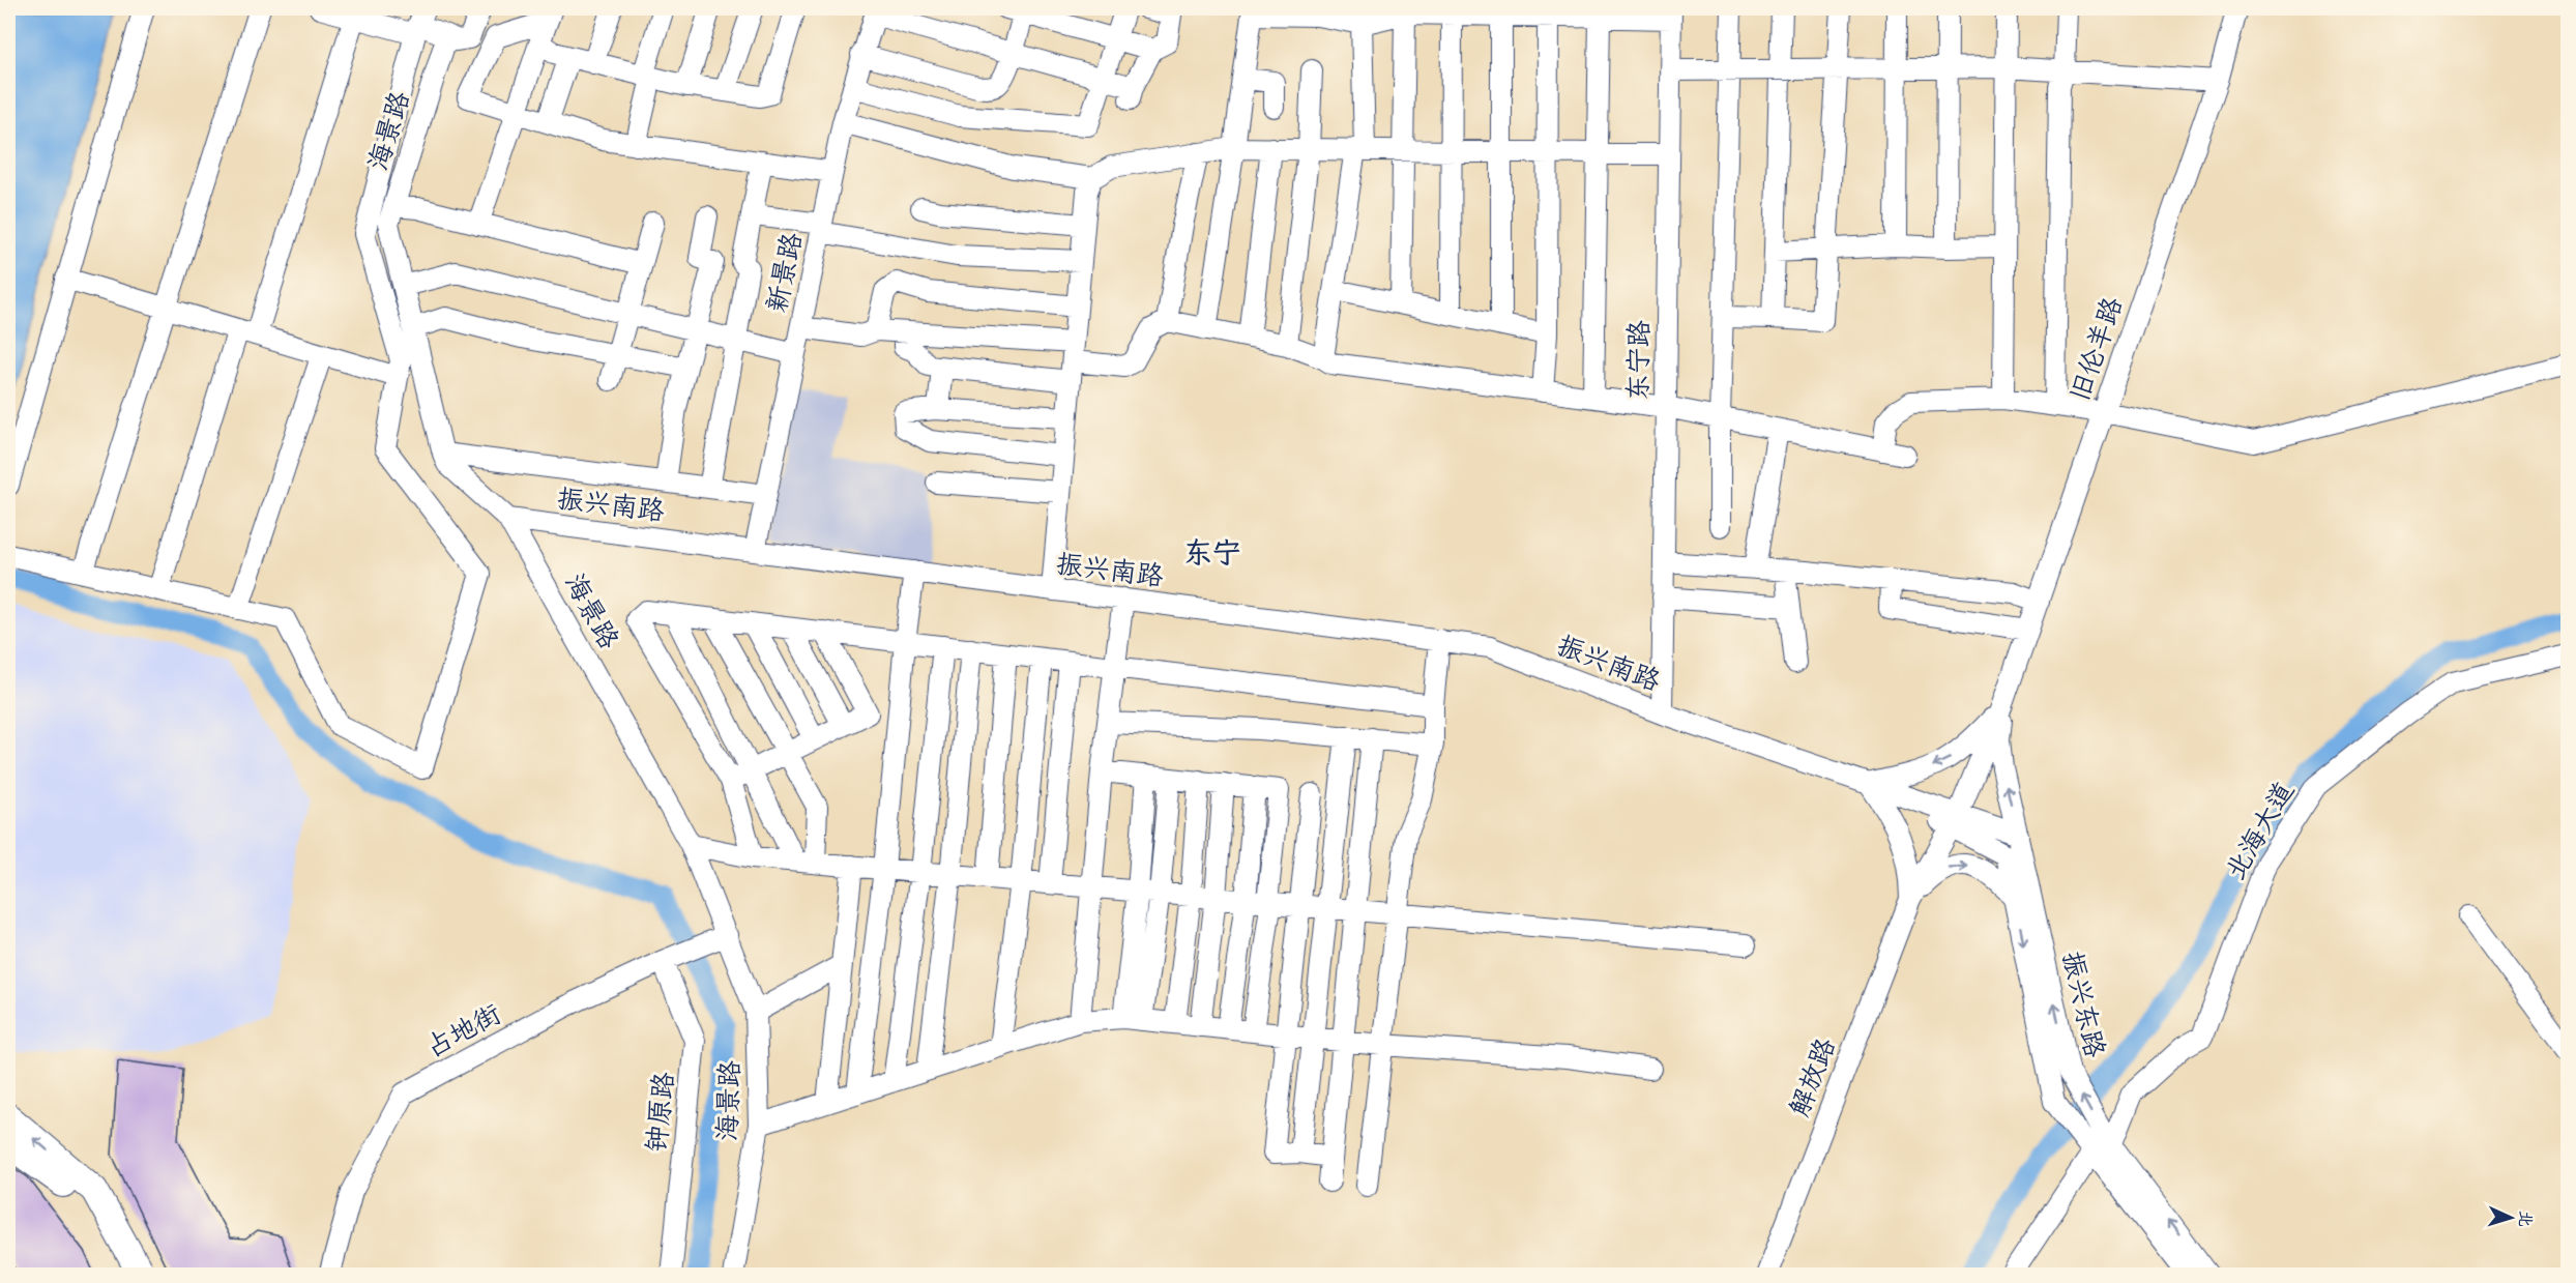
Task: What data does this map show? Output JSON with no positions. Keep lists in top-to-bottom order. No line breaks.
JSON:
{"streets":{"street":["海景路","新景路","旧伦羊路","东宁路","振兴南路","北海大道","振兴东路","占地街","解放路","钟原路"]},"crossings":[["海景路","振兴南路"],["海景路","占地街"],["新景路","振兴南路"],["旧伦羊路","振兴东路"],["旧伦羊路","解放路"],["东宁路","振兴南路"],["振兴南路","振兴东路"],["振兴南路","解放路"],["北海大道","振兴东路"],["振兴东路","解放路"],["占地街","钟原路"]],"districts":["东宁"],"north":"right"}
